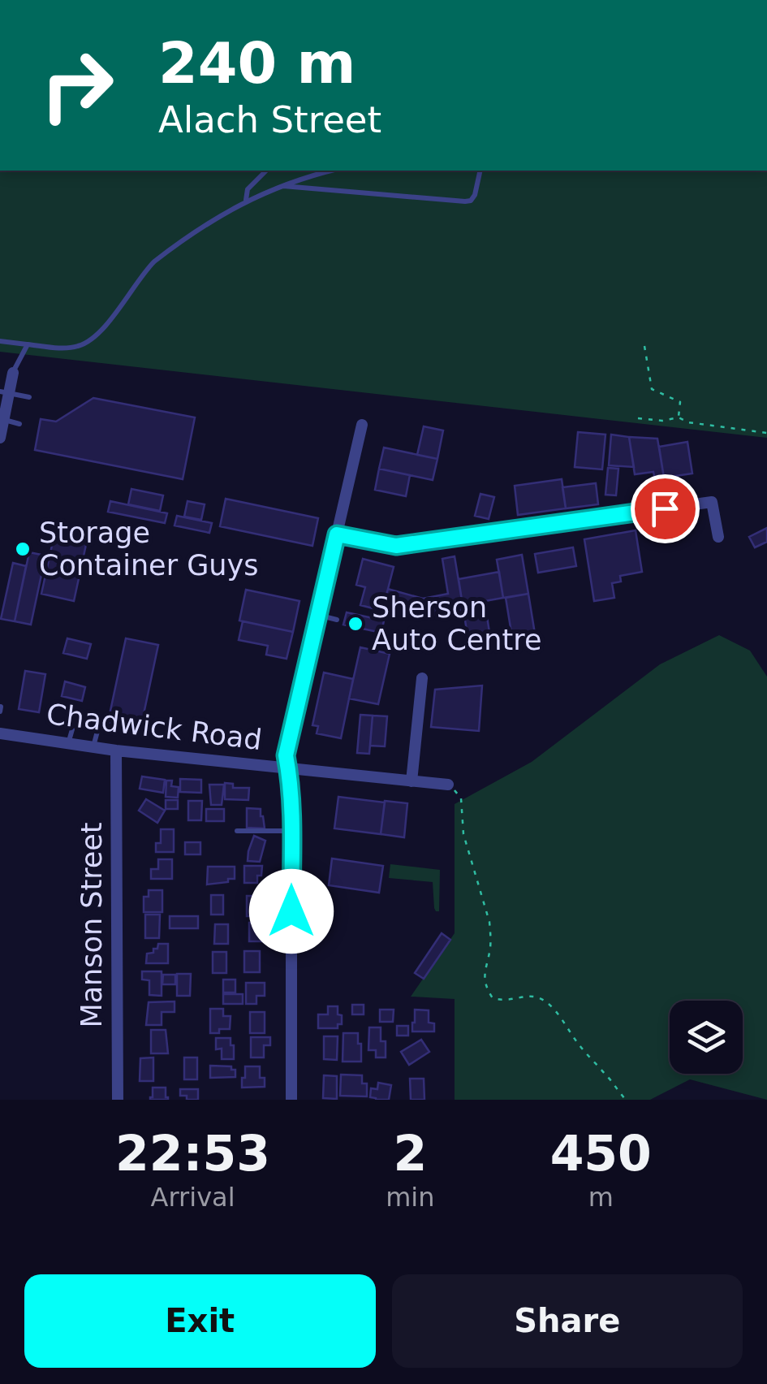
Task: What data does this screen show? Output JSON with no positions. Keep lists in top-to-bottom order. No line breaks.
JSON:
{"streets":{"street":["Chadwick Road","Manson Street"]},"crossings":[["Chadwick Road","Manson Street"]],"places":["Storage Container Guys","Sherson Auto Centre"],"page":{"turn":["240 m","Alach Street"],"eta":["22:53","Arrival","2","min","450","m"],"buttons":["Exit","Share"]}}
